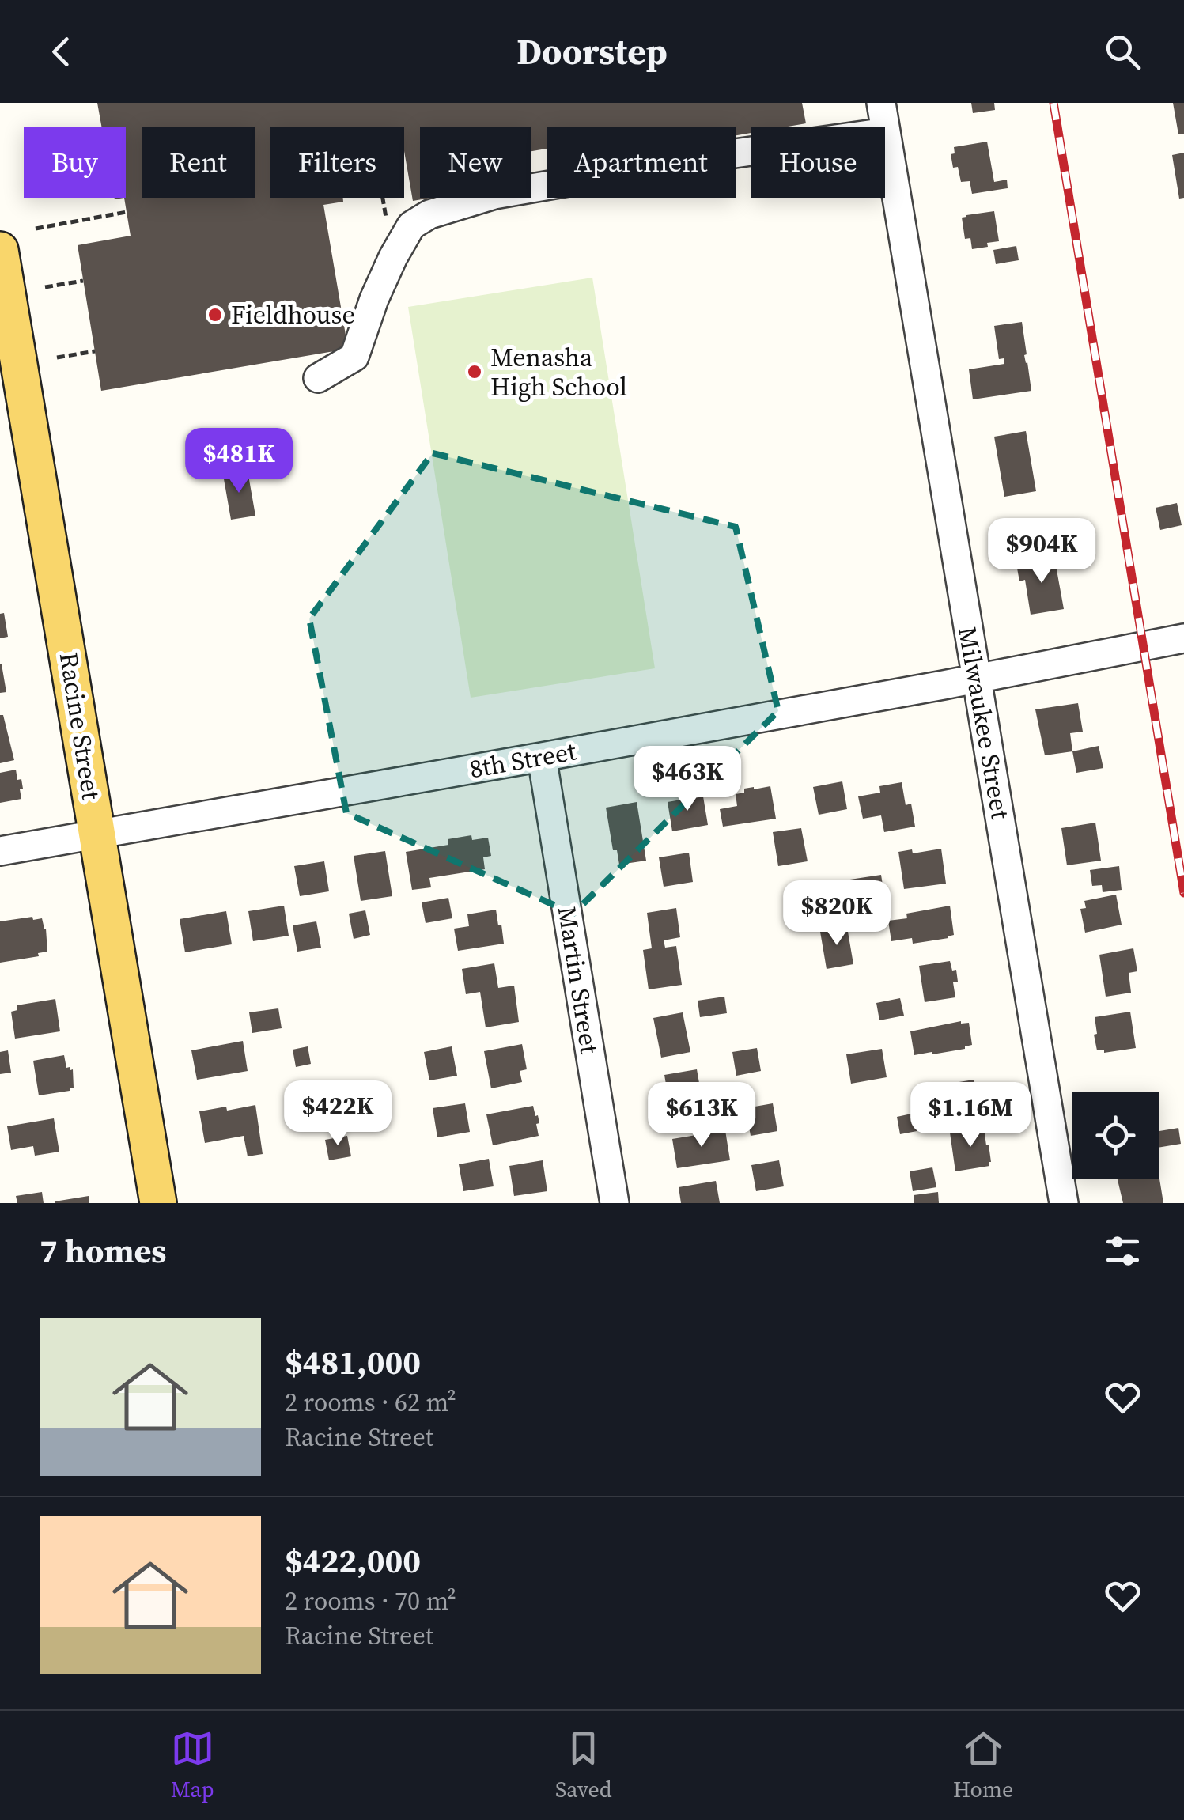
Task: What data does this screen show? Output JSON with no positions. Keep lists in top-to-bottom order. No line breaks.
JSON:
{"streets":{"main road":["Racine Street"],"street":["Milwaukee Street","8th Street","Martin Street"]},"crossings":[["Milwaukee Street","8th Street"],["Racine Street","8th Street"],["8th Street","Martin Street"]],"places":["Fieldhouse","Menasha High School"],"page":{"header":"Doorstep","chip":["Buy","Rent","Filters","New","Apartment","House"],"price":["$481K","$904K","$463K","$820K","$422K","$613K","$1.16M"],"heading":"7 homes","list":[{"name":"$481,000","note":"2 rooms · 62 m² · Racine Street"},{"name":"$422,000","note":"2 rooms · 70 m² · Racine Street"}],"tabs":["Map","Saved","Home"]}}
